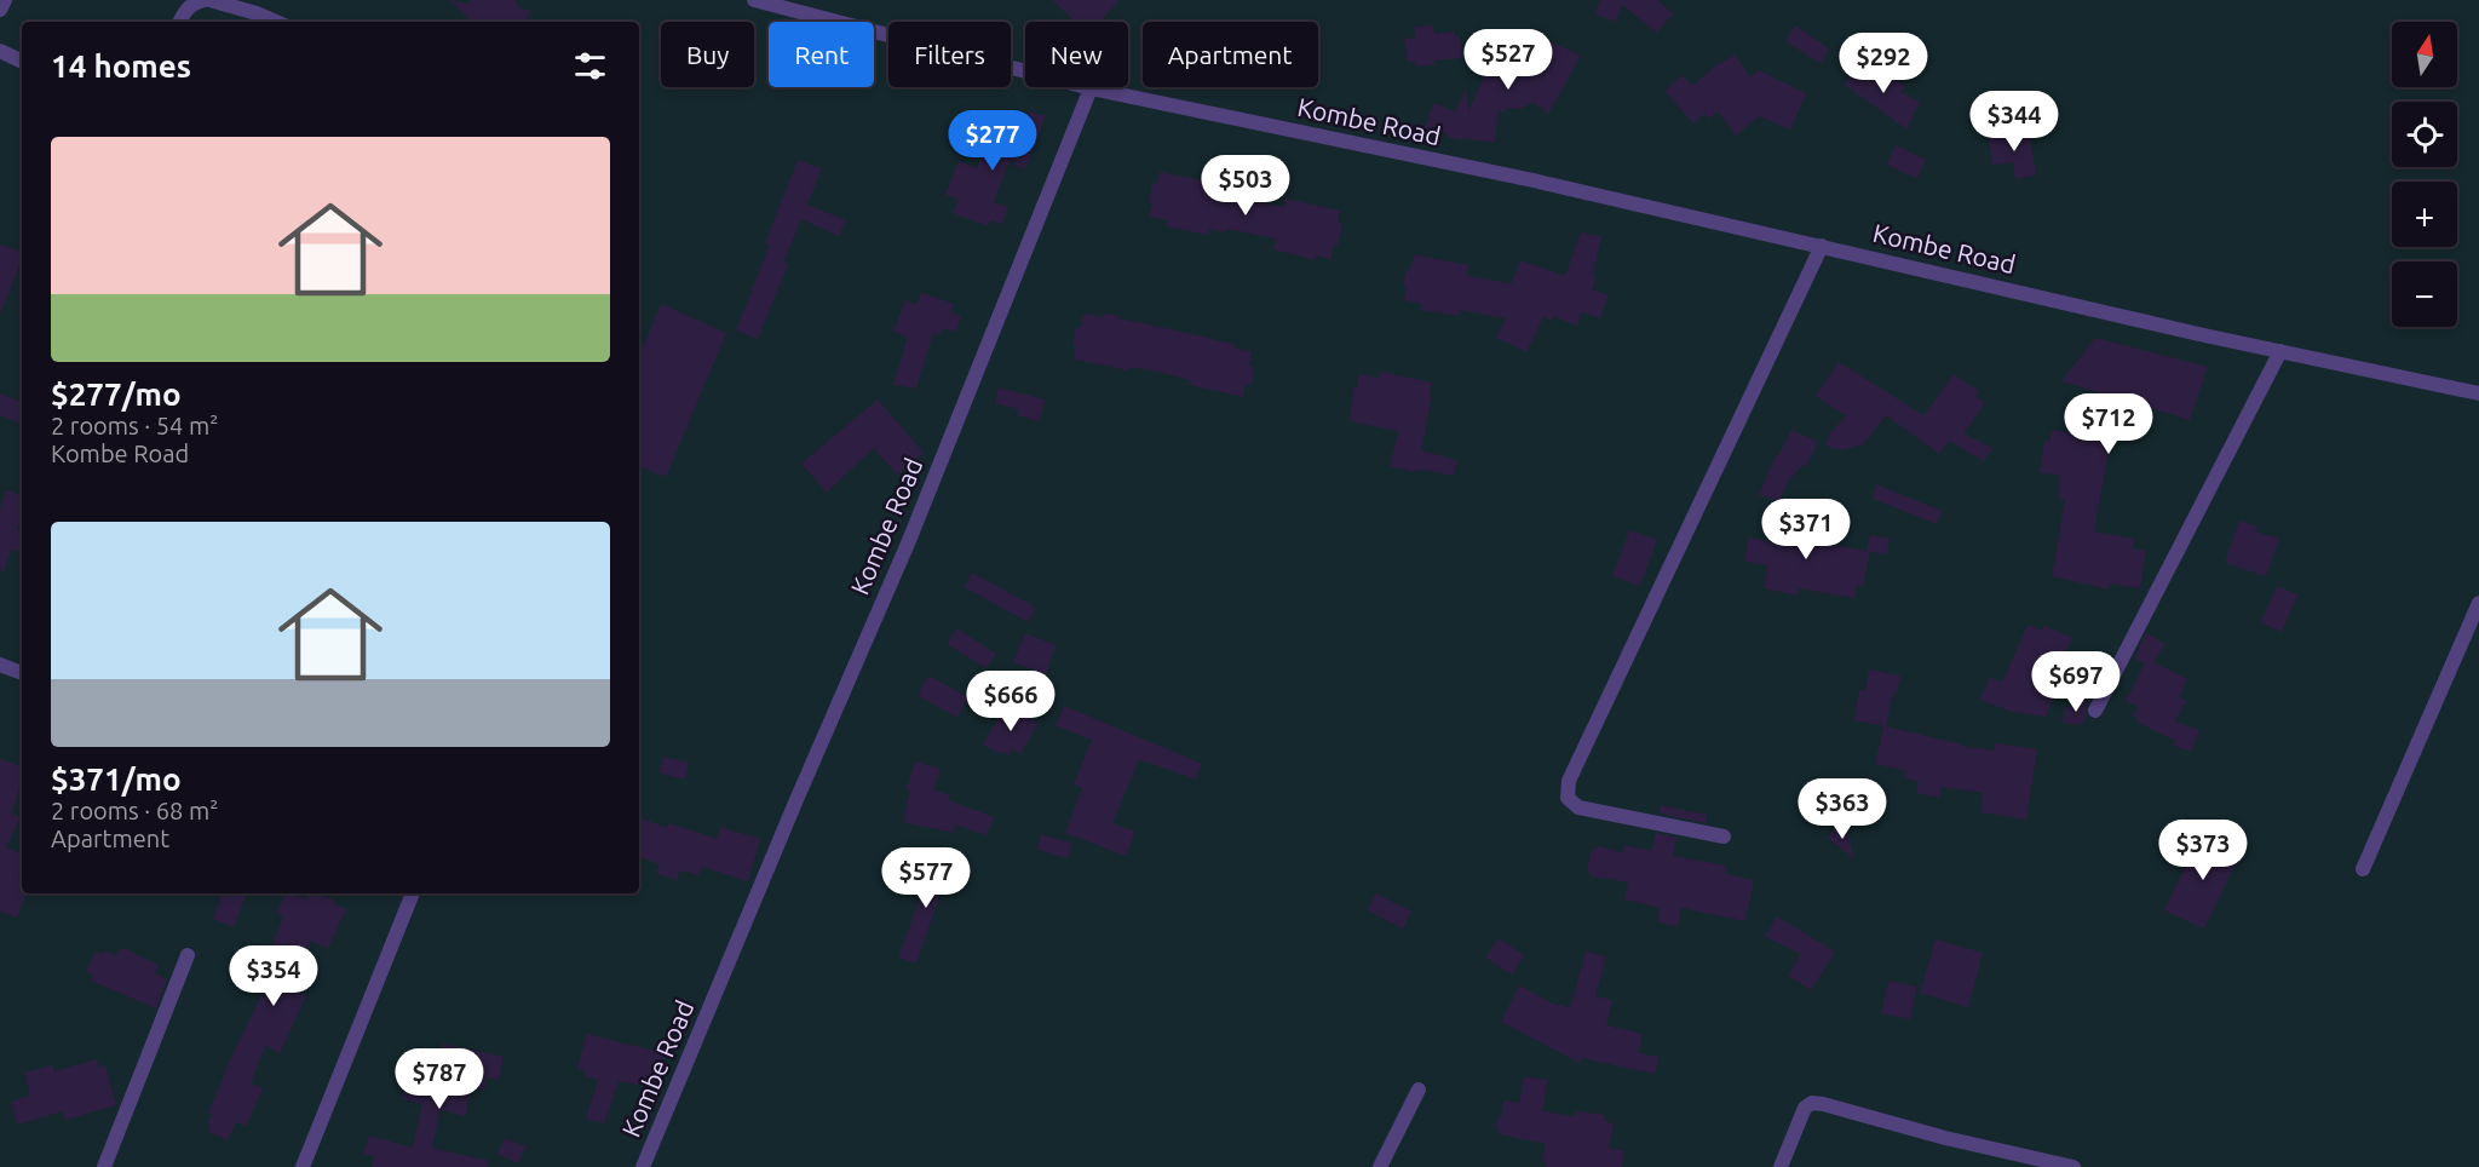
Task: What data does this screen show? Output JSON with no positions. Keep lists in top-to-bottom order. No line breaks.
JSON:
{"streets":{"street":["Kombe Road"]},"north":"top","page":{"map_buttons":["+","−"],"chip":["Buy","Rent","Filters","New","Apartment"],"heading":"14 homes","price":["$527","$292","$344","$277","$503","$712","$371","$697","$666","$363","$373","$577","$354","$787"],"list":[{"name":"$277/mo","note":"2 rooms · 54 m² · Kombe Road"},{"name":"$371/mo","note":"2 rooms · 68 m² · Apartment"}]}}
